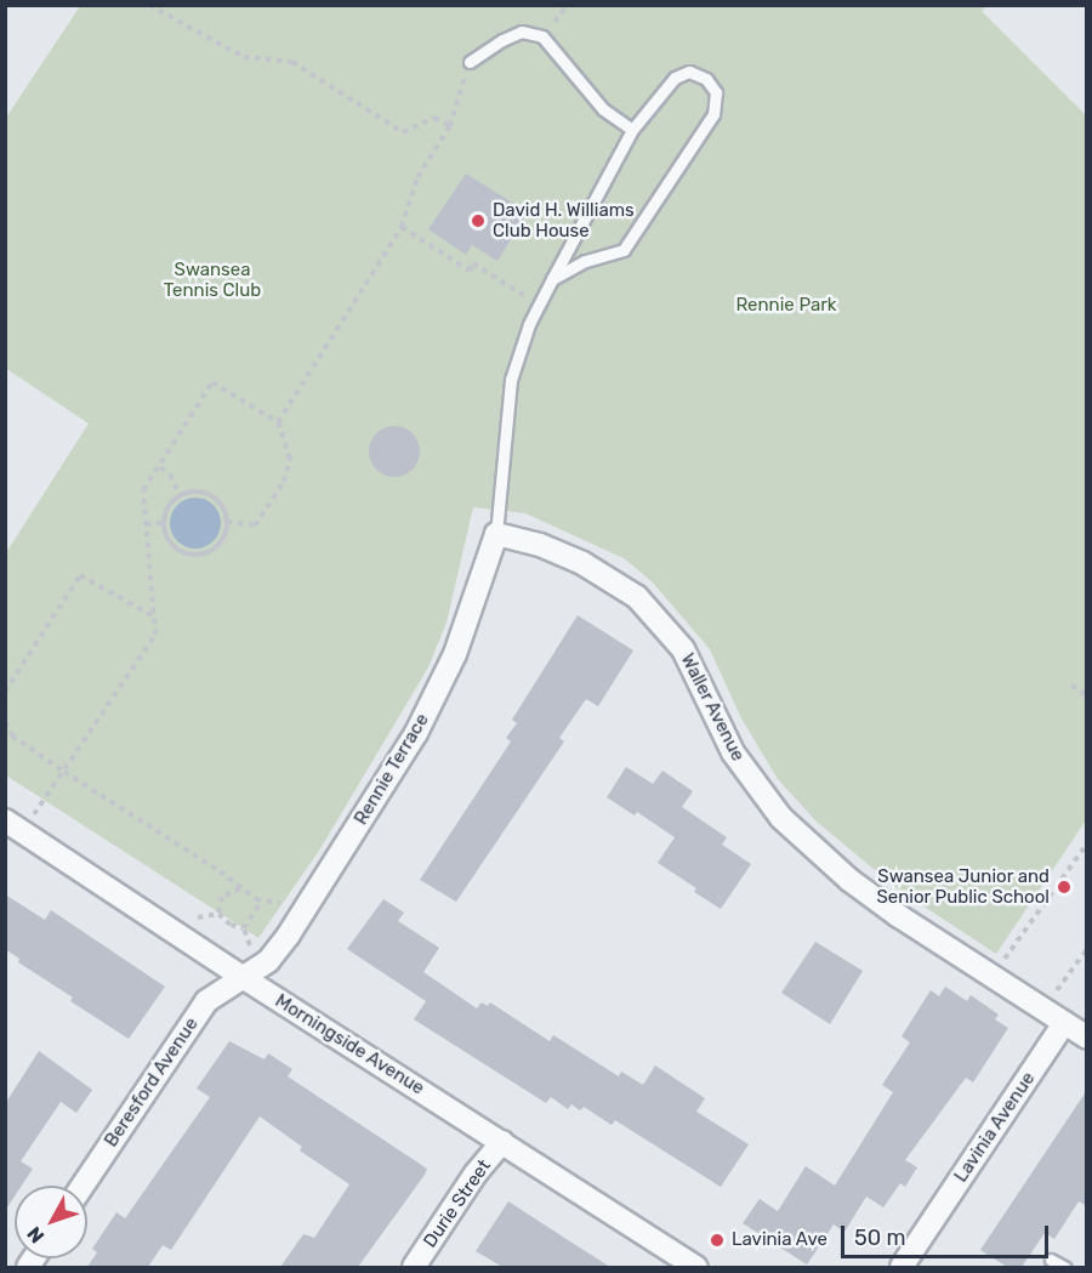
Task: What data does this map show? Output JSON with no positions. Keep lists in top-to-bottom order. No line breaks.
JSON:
{"streets":{"street":["Waller Avenue","Rennie Terrace","Morningside Avenue","Beresford Avenue","Lavinia Avenue","Durie Street"]},"crossings":[["Waller Avenue","Rennie Terrace"],["Waller Avenue","Lavinia Avenue"],["Rennie Terrace","Morningside Avenue"],["Rennie Terrace","Beresford Avenue"],["Morningside Avenue","Beresford Avenue"],["Morningside Avenue","Durie Street"]],"parks":["Swansea Tennis Club","Rennie Park"],"places":["David H. Williams Club House","Swansea Junior and Senior Public School","Lavinia Ave"],"scale_bar":"50 m","north":"bottom left"}
